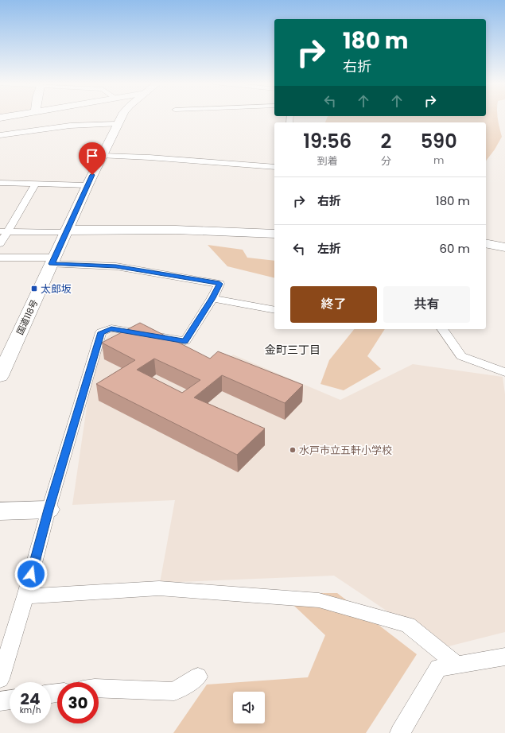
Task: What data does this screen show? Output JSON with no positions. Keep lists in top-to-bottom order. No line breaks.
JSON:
{"streets":{"main road":["国道118号"]},"districts":["金町三丁目"],"places":{"transit":["太郎坂"],"other":["水戸市立五軒小学校"]},"page":{"turn":["180 m","右折"],"eta":["19:56","到着","2","分","590","m"],"list":[{"name":"右折","value":"180 m"},{"name":"左折","value":"60 m"}],"buttons":["終了","共有"],"speed":"24 km/h","limit":"30"}}
